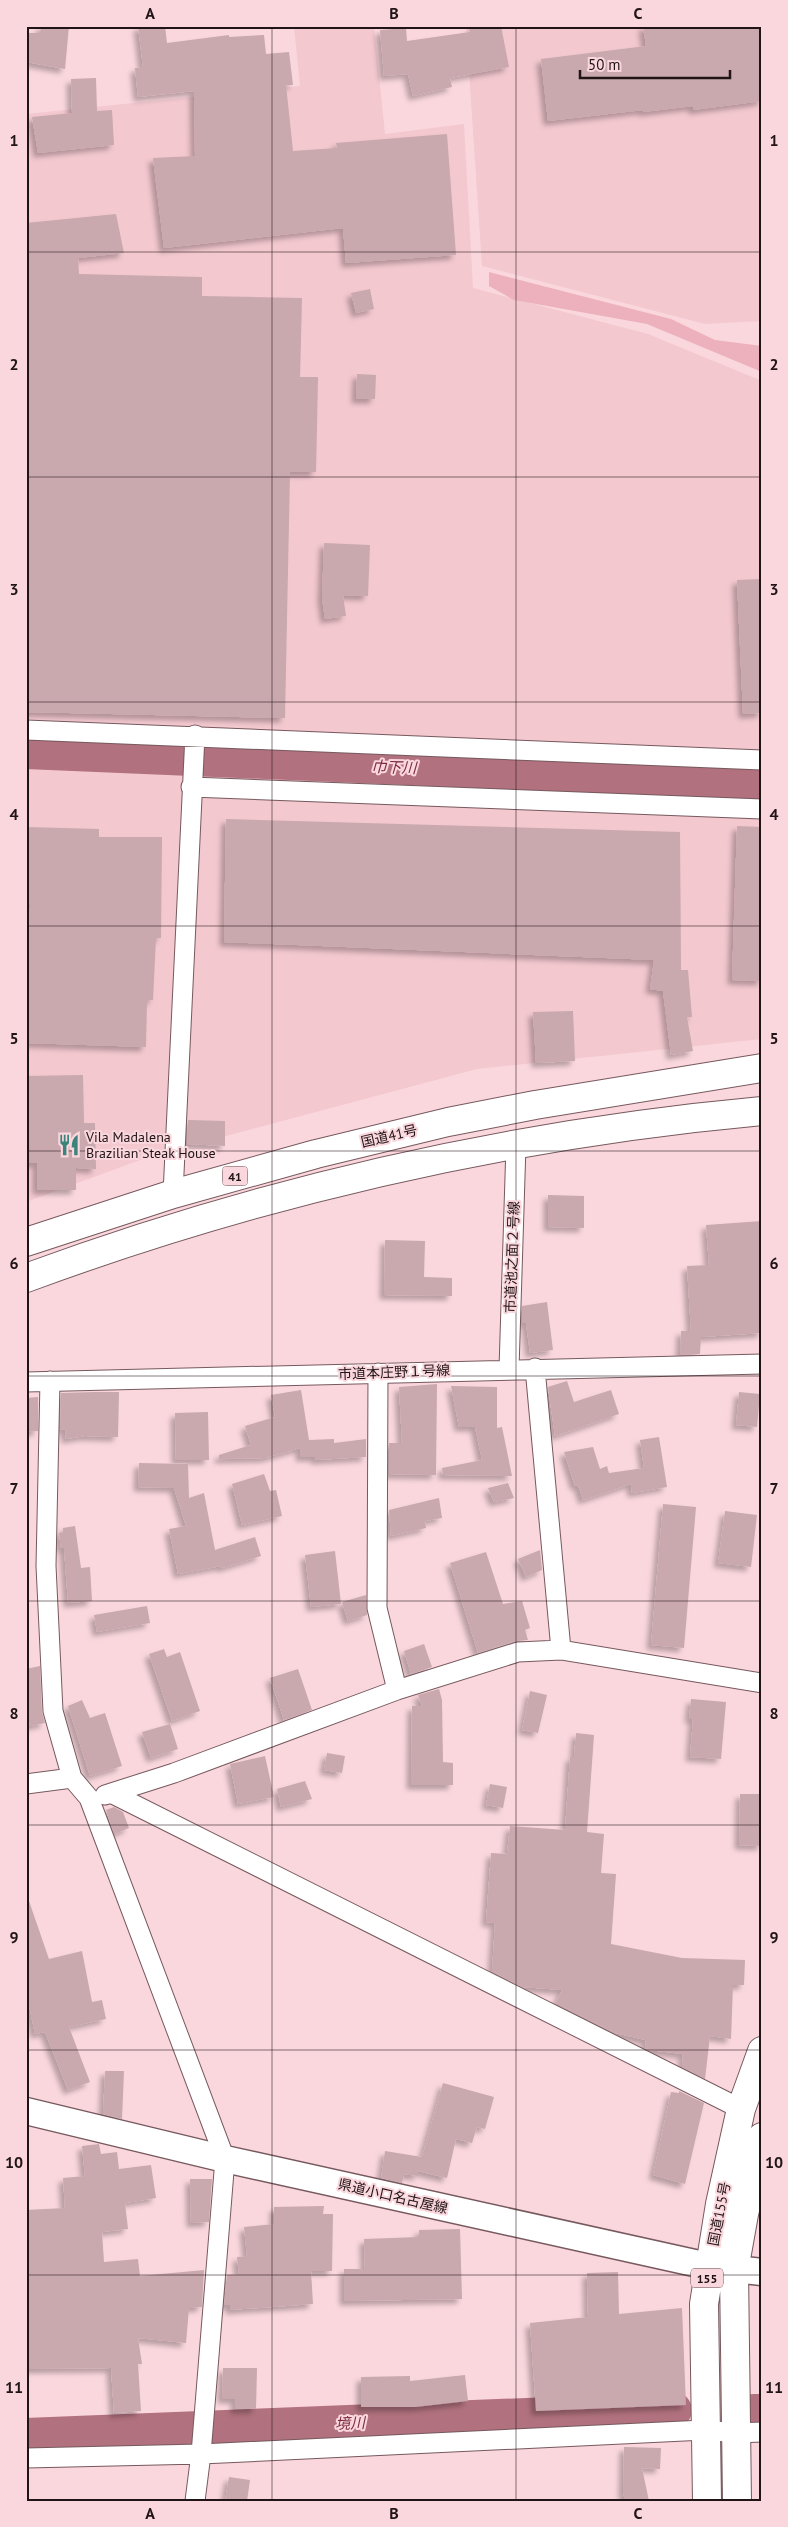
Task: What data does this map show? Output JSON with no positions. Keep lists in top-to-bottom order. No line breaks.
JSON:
{"streets":{"highway":["国道41号","41","国道155号","155"],"main road":["県道小口名古屋線"],"street":["市道池之面２号線","市道本庄野１号線"]},"crossings":[["市道池之面２号線","市道本庄野１号線"],["県道小口名古屋線","国道155号"]],"water":["巾下川","境川"],"places":{"restaurant":["Vila Madalena Brazilian Steak House"]},"scale_bar":"50 m","grid":{"columns":["A","B","C"],"rows":["1","2","3","4","5","6","7","8","9","10","11"]}}
